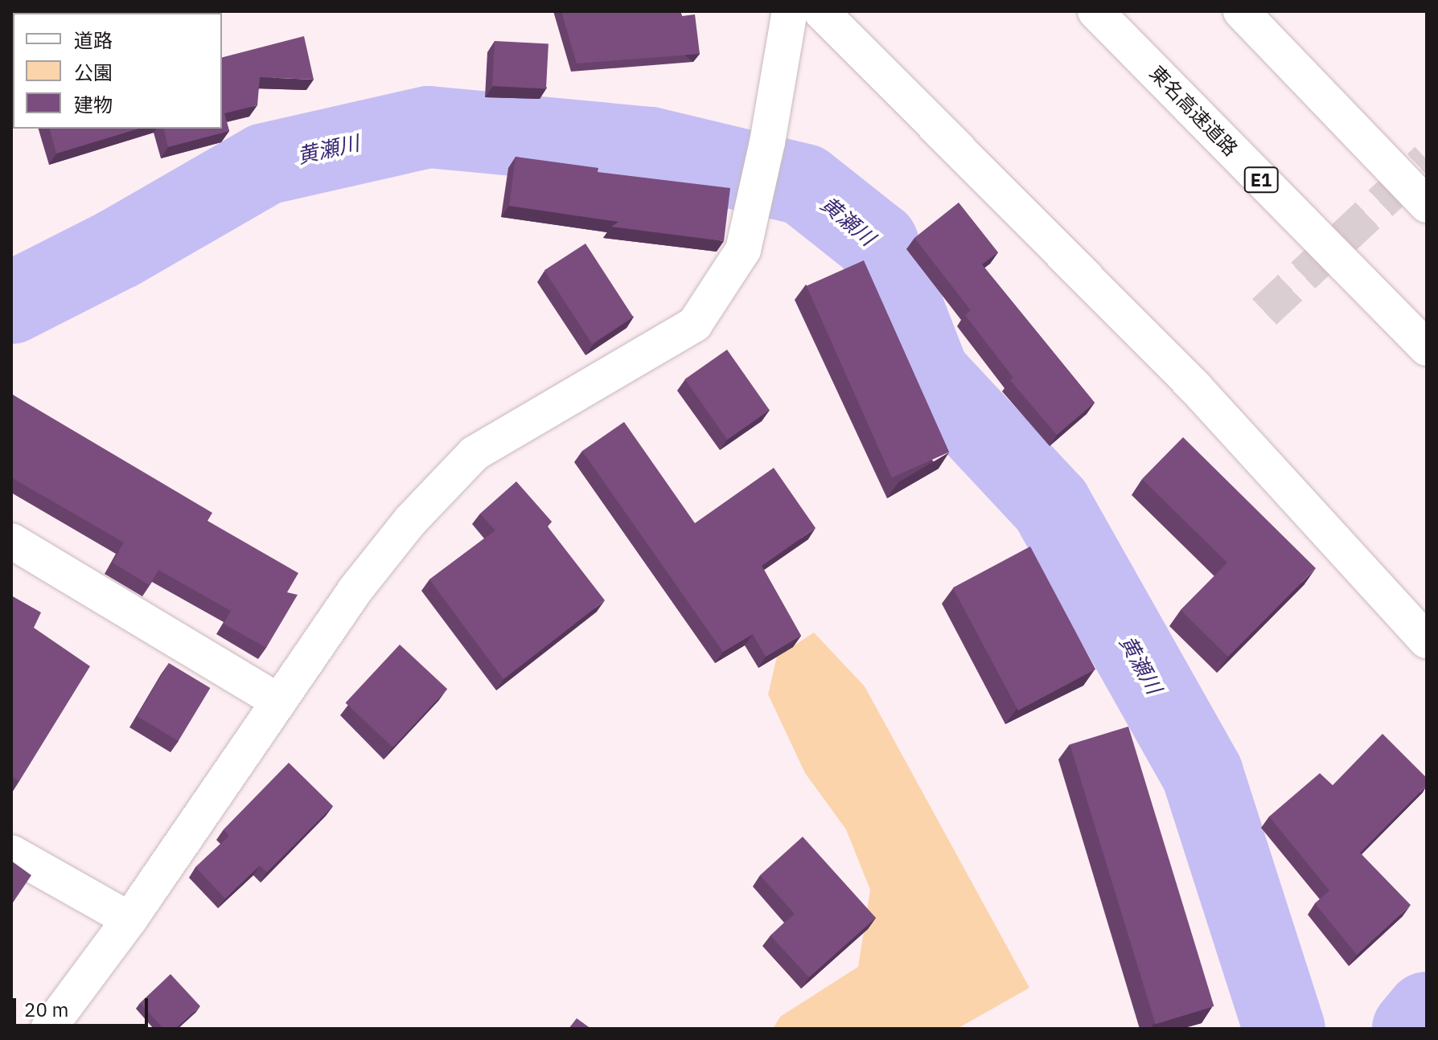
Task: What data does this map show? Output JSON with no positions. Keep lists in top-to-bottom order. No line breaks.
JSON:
{"streets":{"main road":["東名高速道路","E1"]},"water":["黄瀬川"],"legend":["道路","公園","建物"],"scale_bar":"20 m"}
